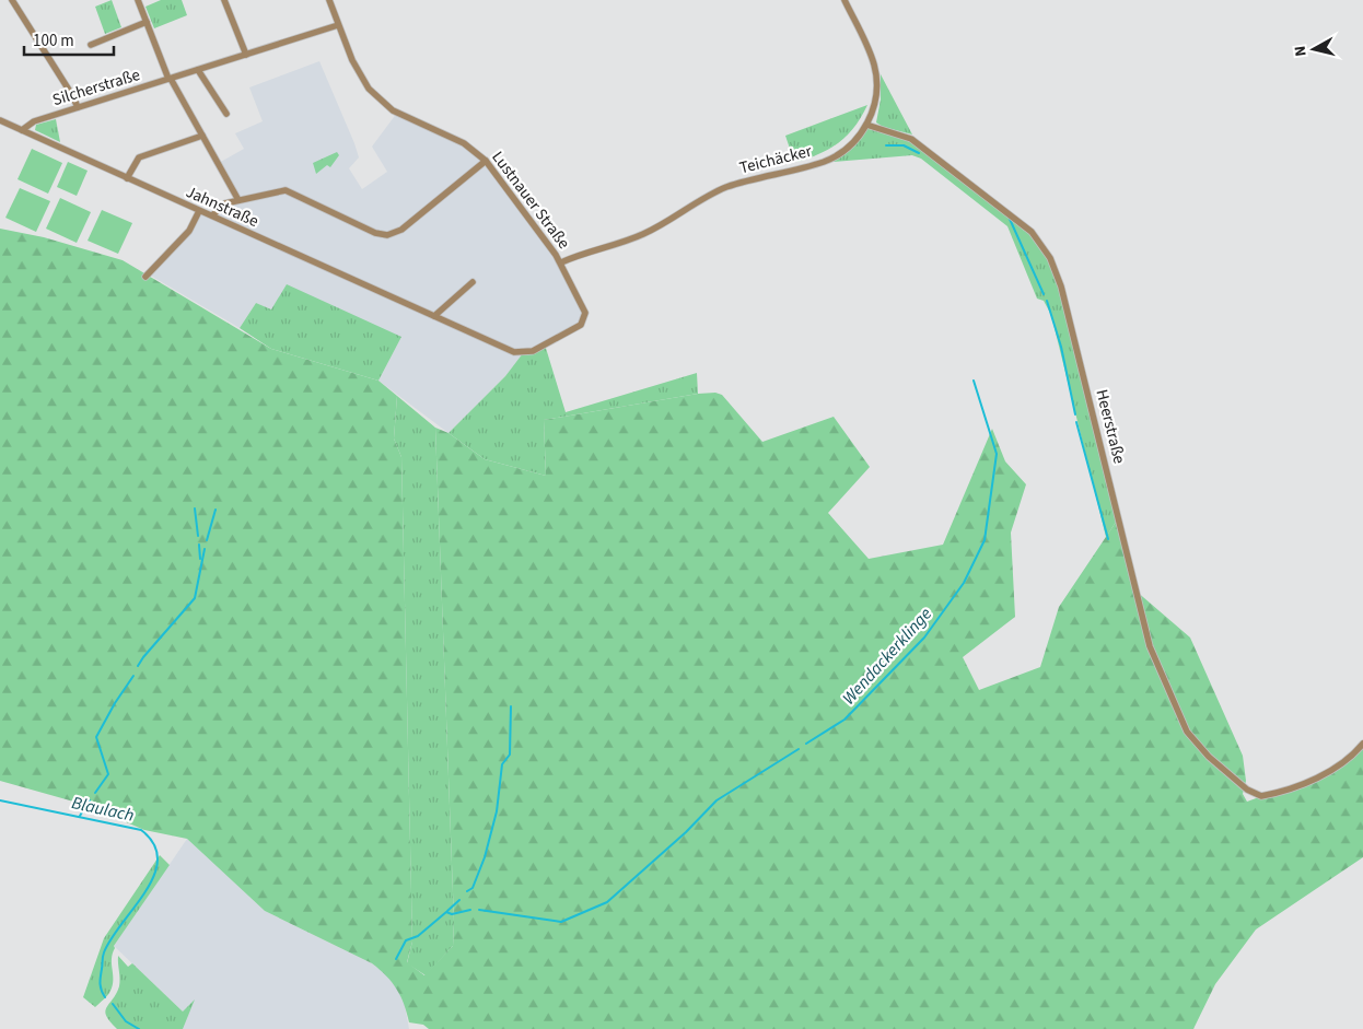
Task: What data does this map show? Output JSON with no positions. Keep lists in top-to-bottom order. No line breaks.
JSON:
{"streets":{"street":["Silcherstraße","Teichäcker","Lustnauer Straße","Jahnstraße","Heerstraße"]},"crossings":[["Silcherstraße","Lustnauer Straße"],["Silcherstraße","Jahnstraße"],["Teichäcker","Lustnauer Straße"],["Teichäcker","Heerstraße"],["Lustnauer Straße","Jahnstraße"]],"water":["Wendackerklinge","Blaulach"],"scale_bar":"100 m","north":"left"}
